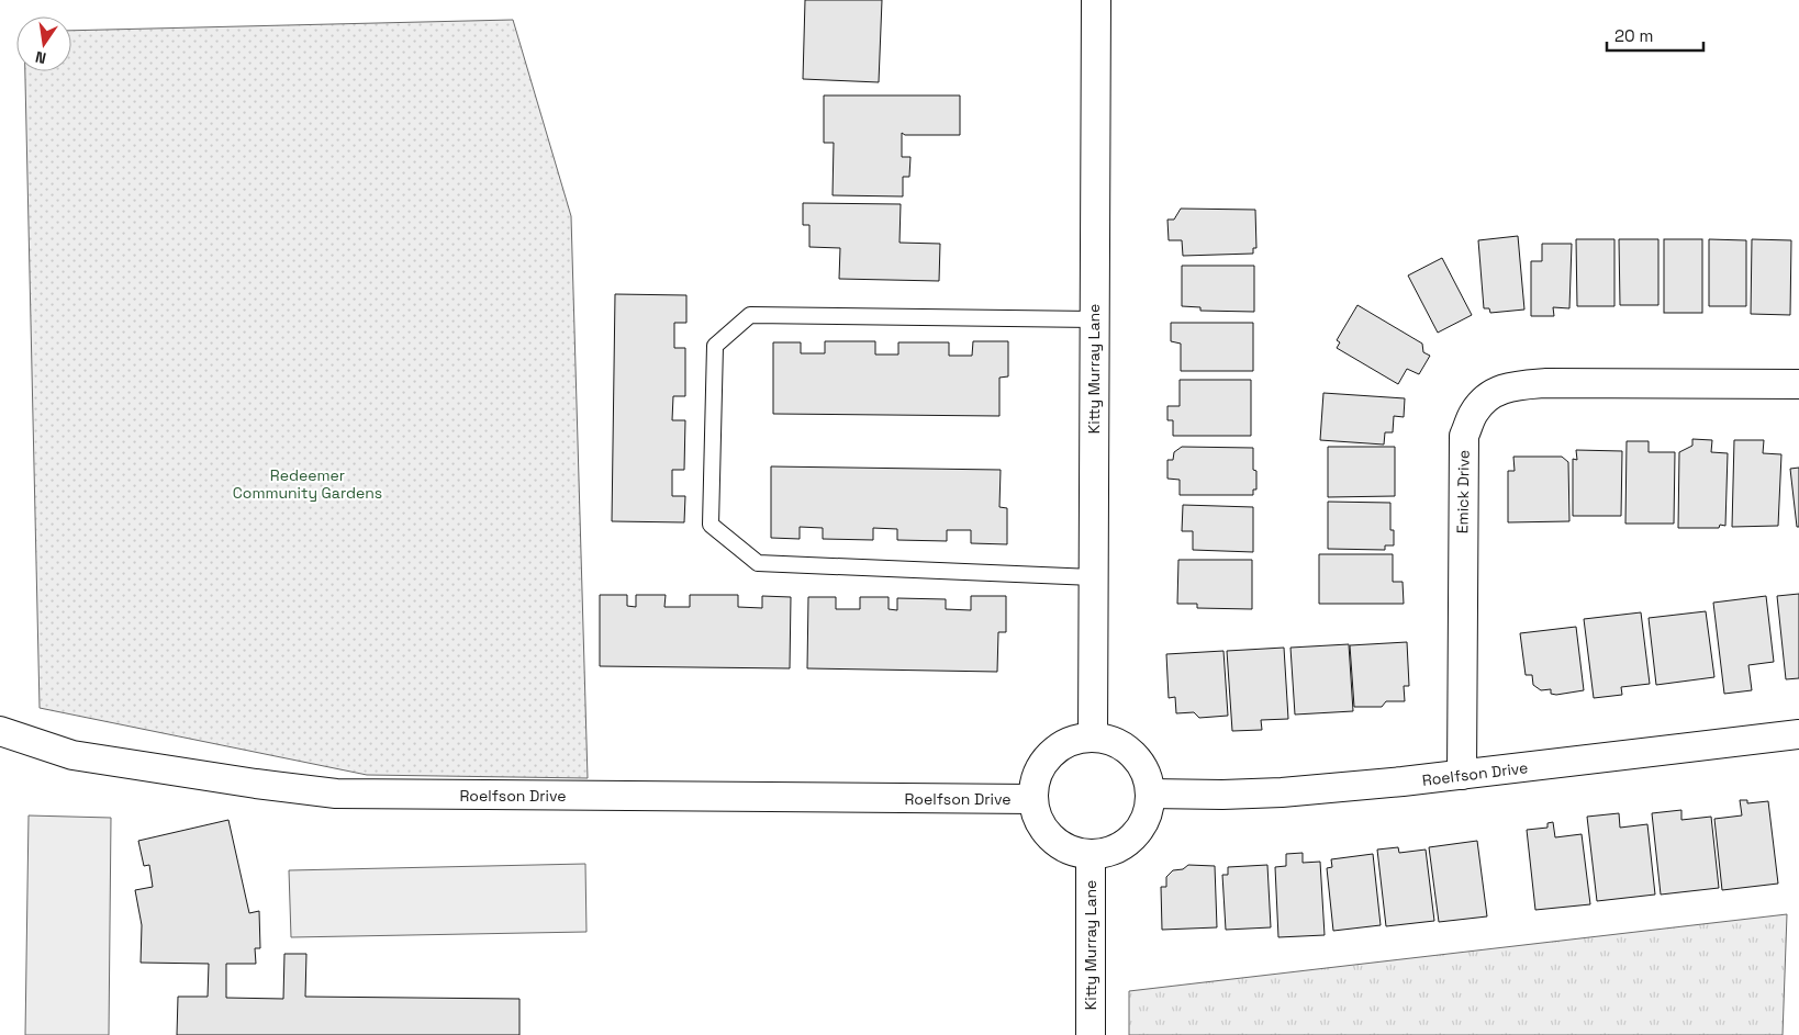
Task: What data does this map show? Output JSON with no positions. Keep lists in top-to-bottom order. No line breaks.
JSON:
{"streets":{"street":["Kitty Murray Lane","Emick Drive","Roelfson Drive"]},"crossings":[["Kitty Murray Lane","Roelfson Drive"],["Emick Drive","Roelfson Drive"]],"parks":["Redeemer Community Gardens"],"scale_bar":"20 m","north":"bottom"}
